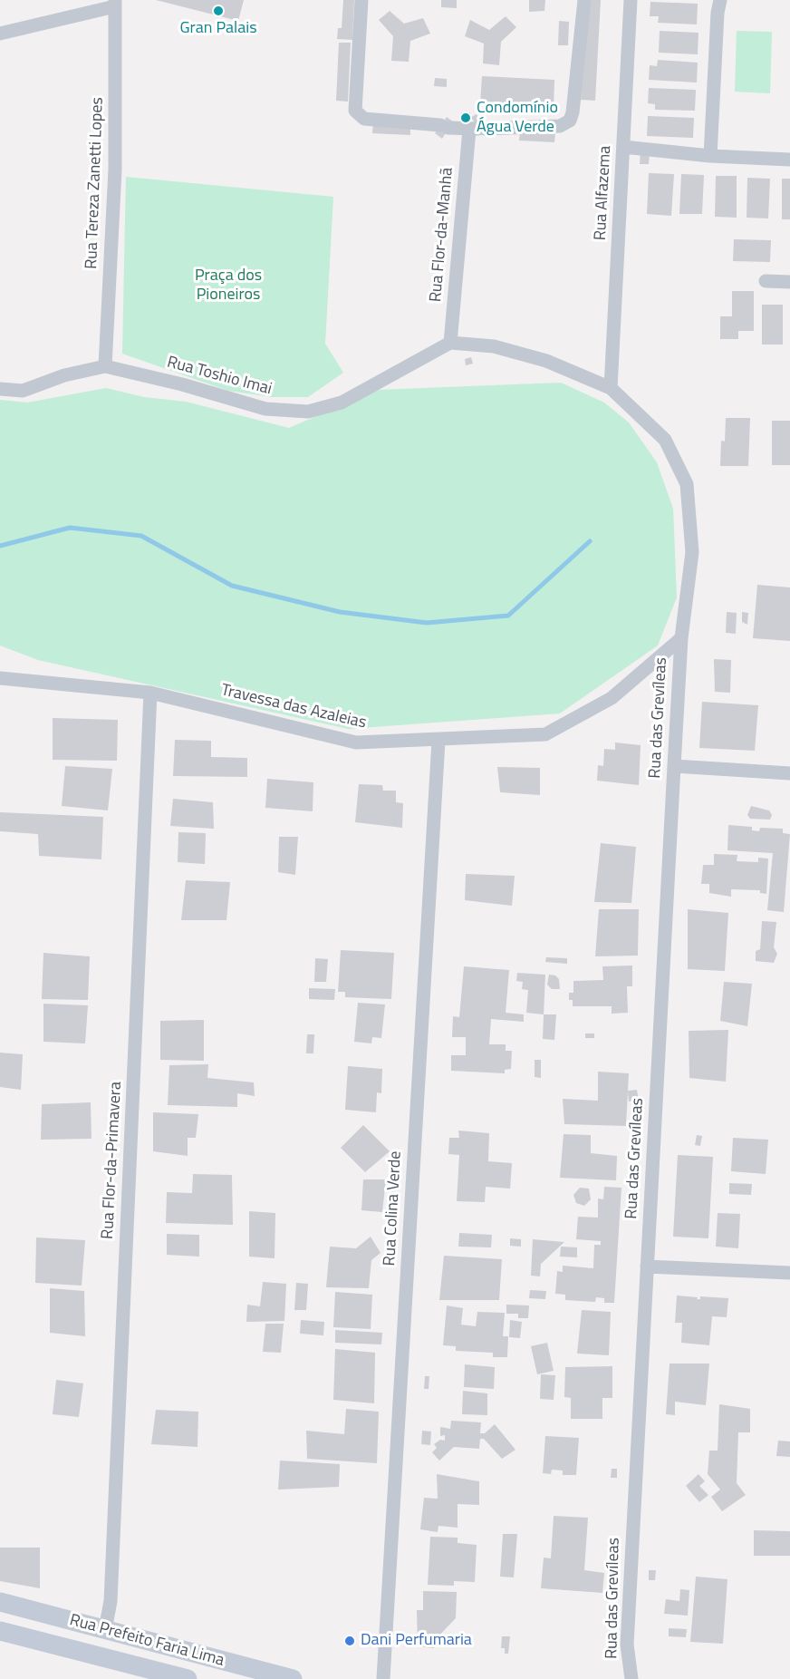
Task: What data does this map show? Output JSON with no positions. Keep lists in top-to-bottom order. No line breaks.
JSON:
{"streets":{"main road":["Rua Prefeito Faria Lima"],"street":["Rua Tereza Zanetti Lopes","Rua Alfazema","Rua Flor-da-Manhã","Rua Toshio Imai","Travessa das Azaleias","Rua das Grevíleas","Rua Flor-da-Primavera","Rua Colina Verde"]},"crossings":[["Rua Tereza Zanetti Lopes","Rua Toshio Imai"],["Rua Alfazema","Rua das Grevíleas"],["Rua Flor-da-Manhã","Rua Toshio Imai"],["Travessa das Azaleias","Rua das Grevíleas"],["Travessa das Azaleias","Rua Flor-da-Primavera"],["Travessa das Azaleias","Rua Colina Verde"],["Rua Flor-da-Primavera","Rua Prefeito Faria Lima"]],"parks":["Praça dos Pioneiros"],"places":["Gran Palais","Condomínio Água Verde","Dani Perfumaria"]}
